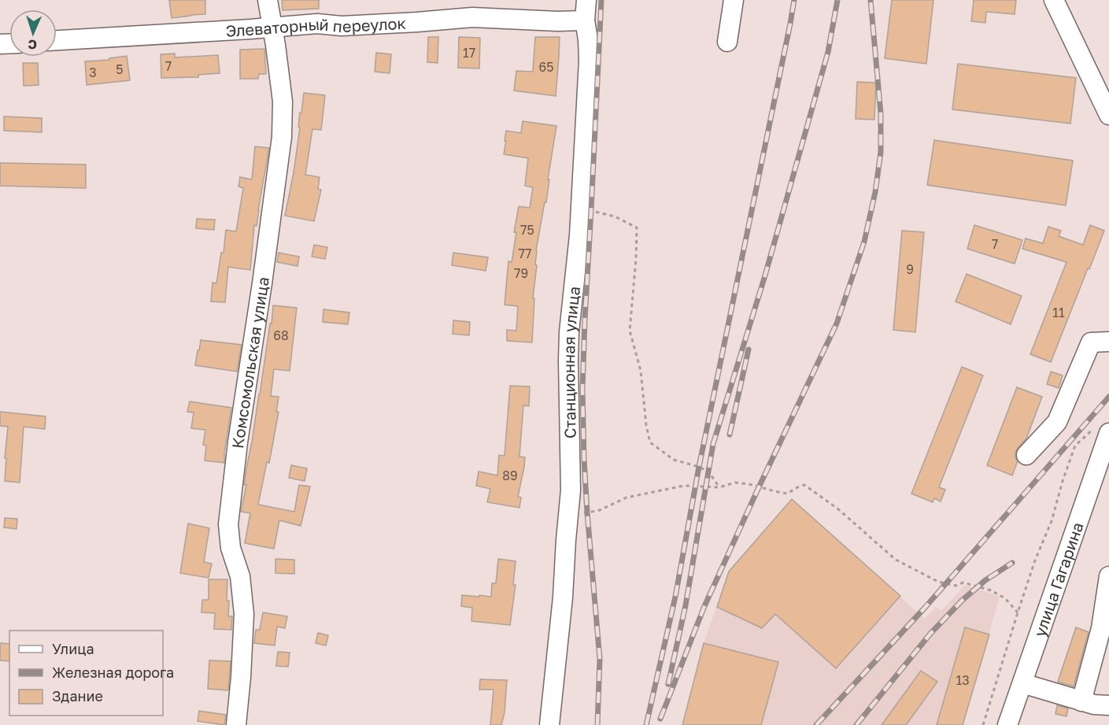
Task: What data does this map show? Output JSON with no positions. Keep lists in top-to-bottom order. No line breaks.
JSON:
{"streets":{"street":["Элеваторный переулок","Комсомольская улица","Станционная улица","улица Гагарина"]},"crossings":[["Элеваторный переулок","Комсомольская улица"],["Элеваторный переулок","Станционная улица"]],"house_numbers":["17","7","65","5","3","75","7","77","9","79","11","68","89","13"],"legend":["Улица","Железная дорога","Здание"],"north":"bottom"}
